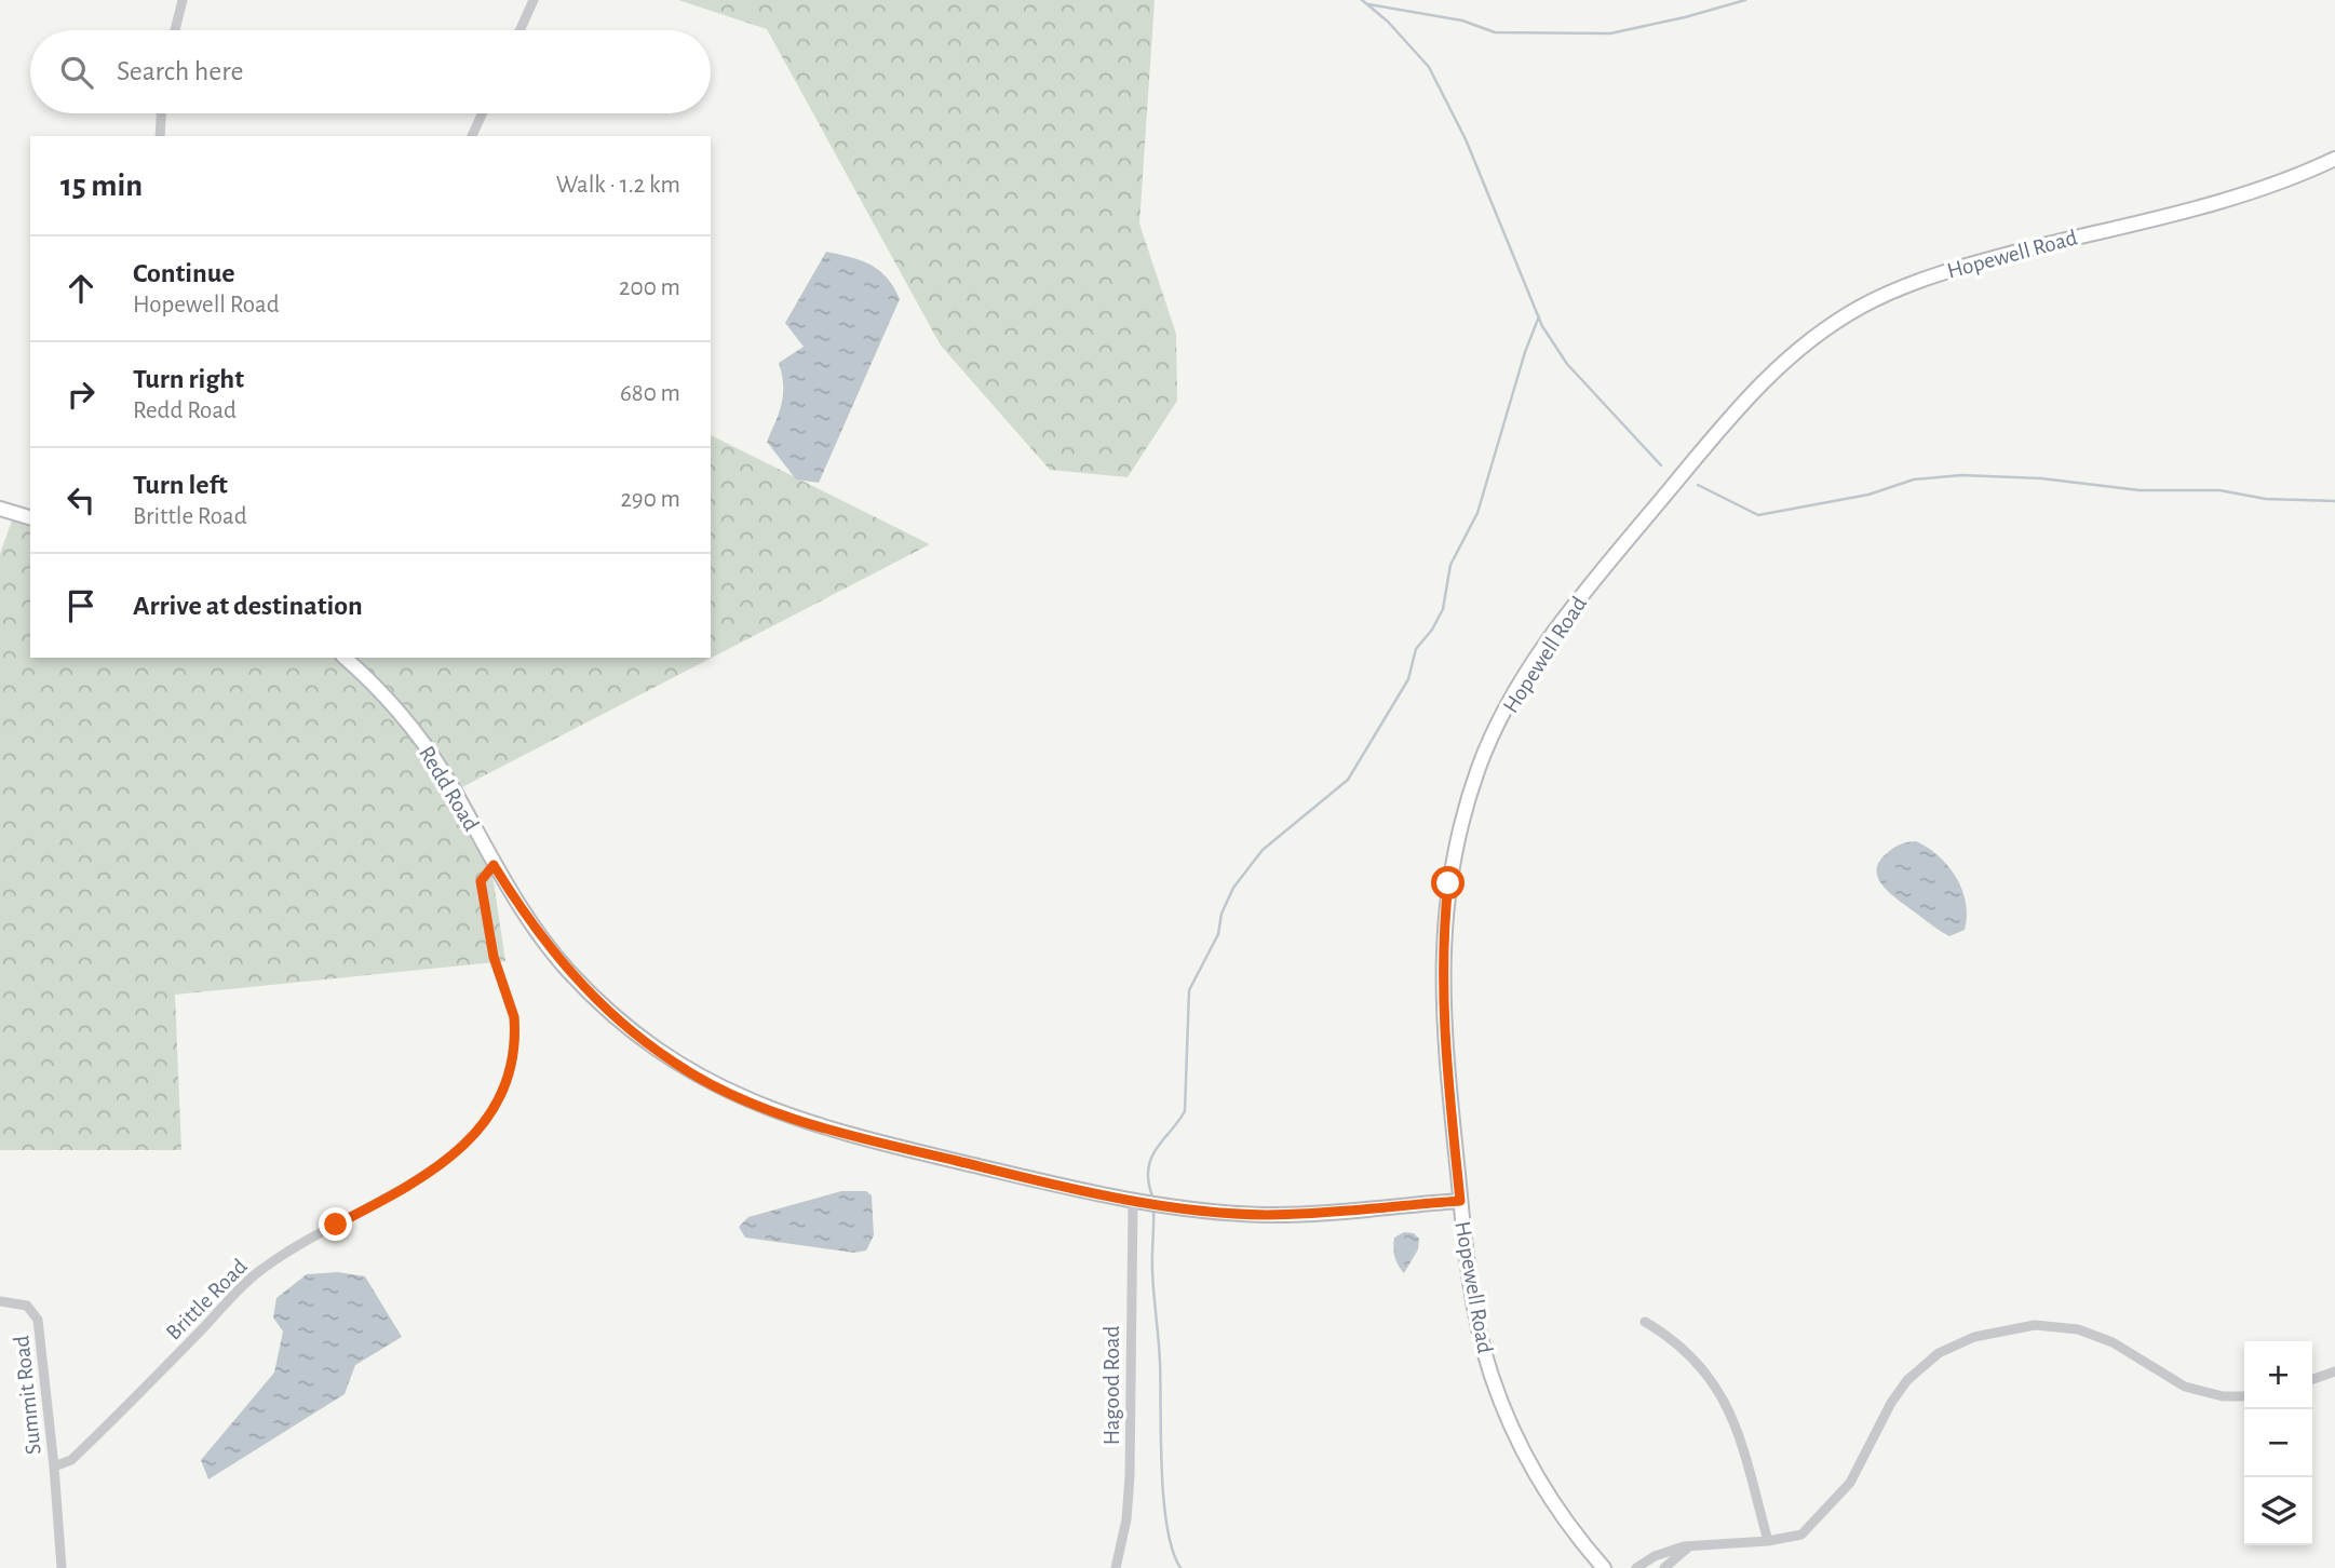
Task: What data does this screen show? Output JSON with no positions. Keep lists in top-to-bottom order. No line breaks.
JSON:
{"streets":{"street":["Hopewell Road","Redd Road","Brittle Road","Hagood Road","Summit Road"]},"crossings":[["Hopewell Road","Redd Road"],["Redd Road","Brittle Road"],["Redd Road","Hagood Road"],["Brittle Road","Summit Road"]],"page":{"search":"Search here","heading":["15 min","Walk · 1.2 km"],"list":[["Continue","Hopewell Road","200 m"],["Turn right","Redd Road","680 m"],["Turn left","Brittle Road","290 m"],"Arrive at destination"],"map_buttons":["+","−"]}}
